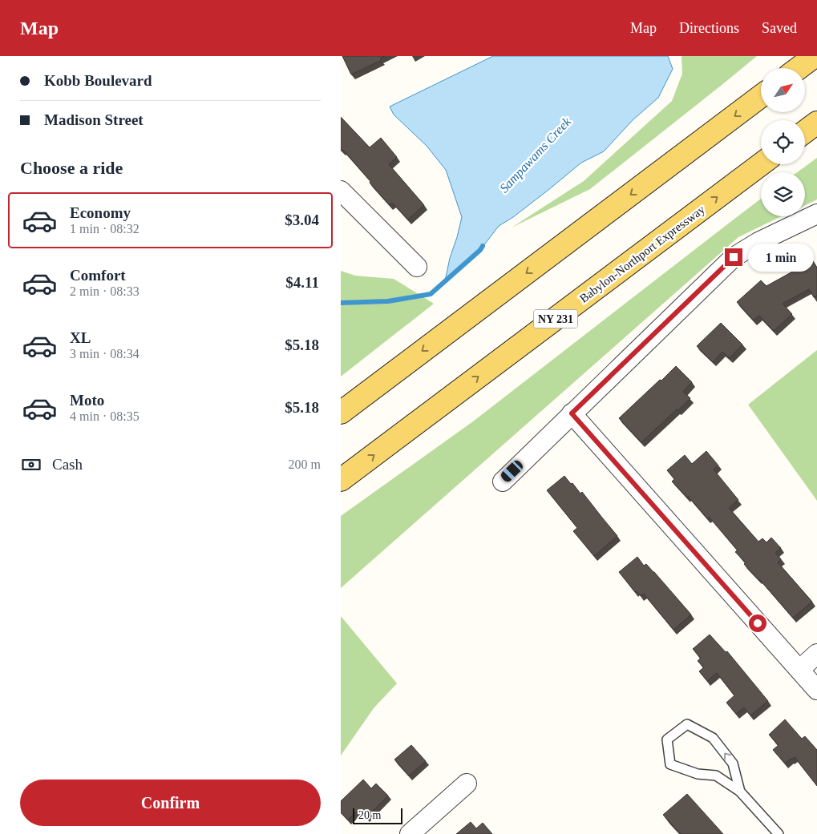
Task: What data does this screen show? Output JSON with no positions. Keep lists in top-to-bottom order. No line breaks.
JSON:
{"streets":{"main road":["Babylon-Northport Expressway","NY 231"]},"water":["Sampawams Creek"],"scale_bar":"20 m","north":"top right","page":{"header":"Map","nav":["Map","Directions","Saved"],"banner":["Kobb Boulevard","Madison Street"],"heading":"Choose a ride","list":[{"name":"Economy","note":"1 min · 08:32","value":"$3.04"},{"name":"Comfort","note":"2 min · 08:33","value":"$4.11"},{"name":"XL","note":"3 min · 08:34","value":"$5.18"},{"name":"Moto","note":"4 min · 08:35","value":"$5.18"}],"bubble":"1 min","pay":["Cash","200 m"],"buttons":"Confirm","scale":"20 m"}}
